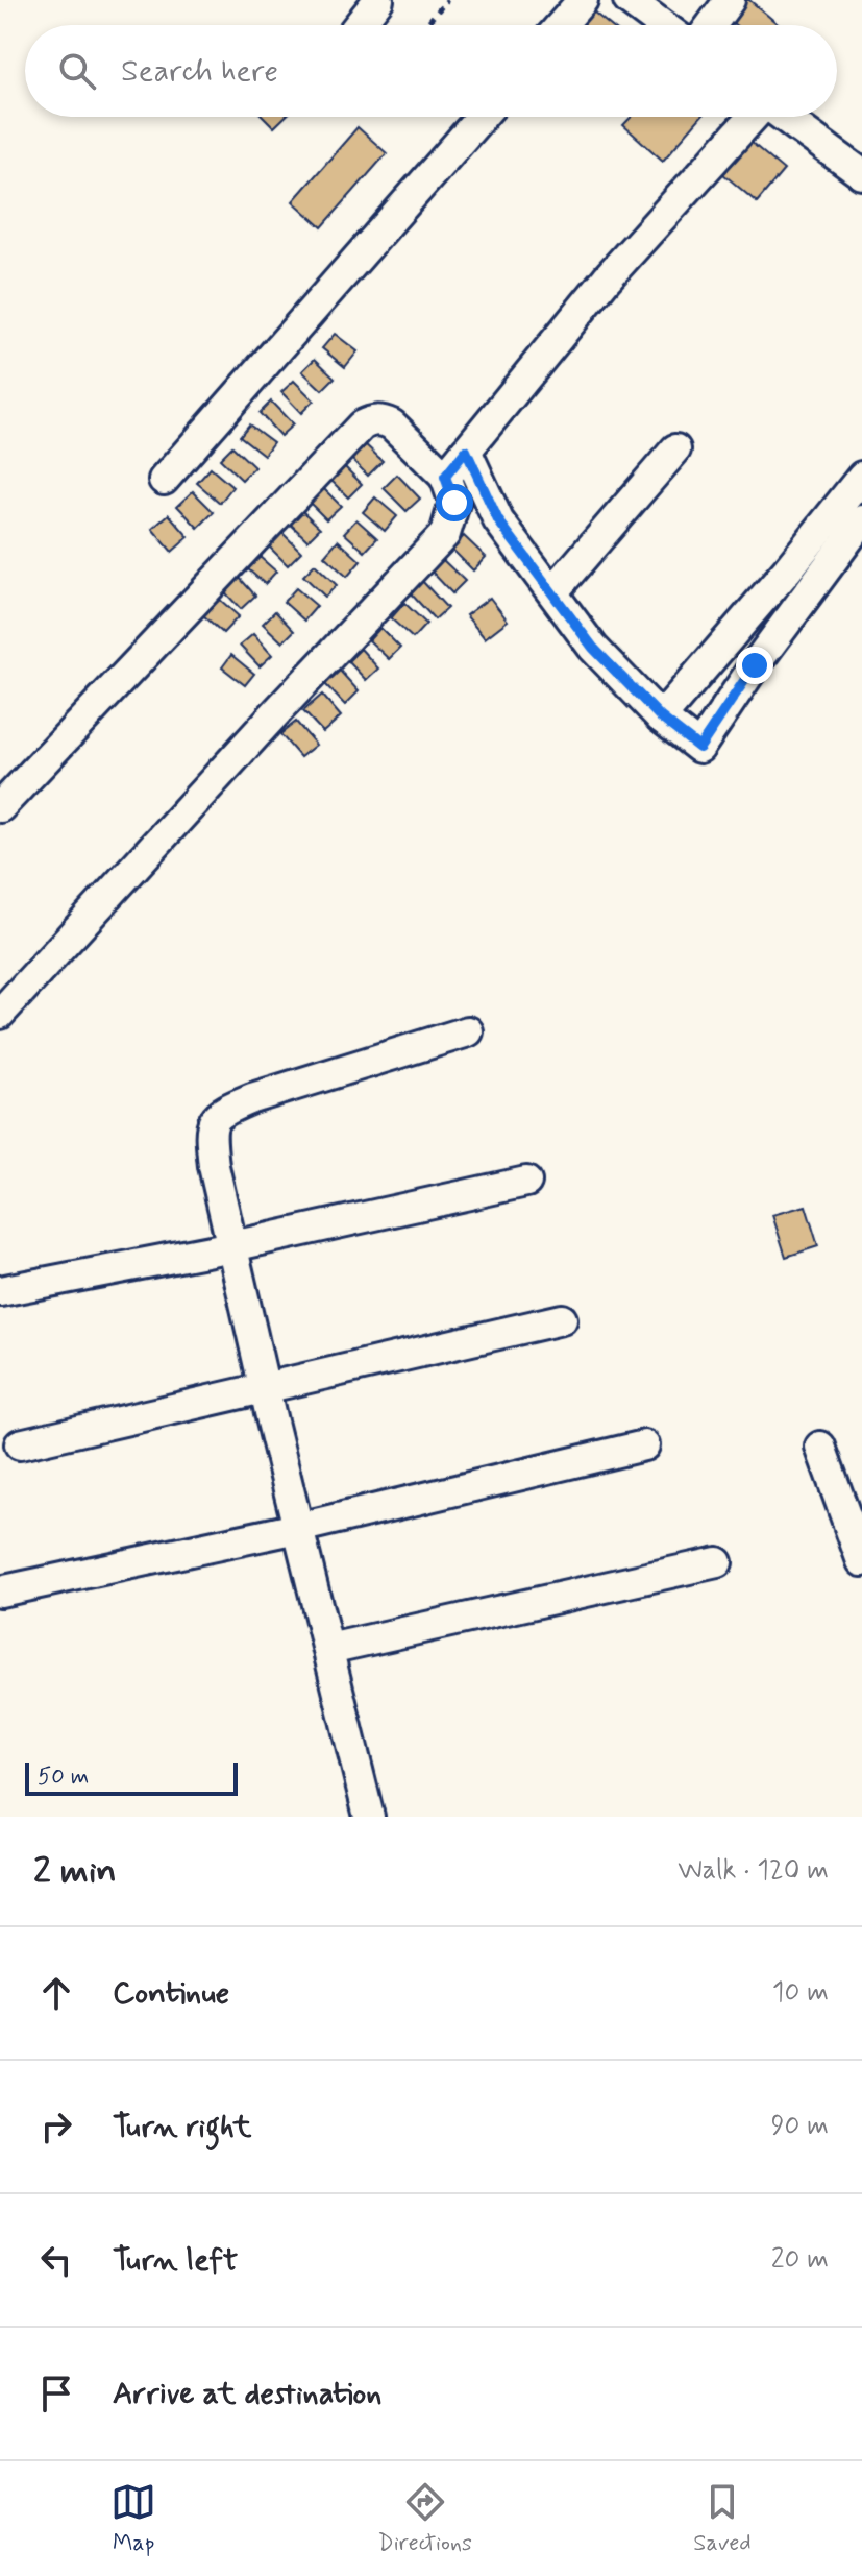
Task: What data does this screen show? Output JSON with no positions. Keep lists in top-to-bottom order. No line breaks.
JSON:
{"scale_bar":"50 m","page":{"search":"Search here","scale":"50 m","heading":["2 min","Walk · 120 m"],"list":[["Continue","10 m"],["Turn right","90 m"],["Turn left","20 m"],"Arrive at destination"],"nav":["Map","Directions","Saved"]}}
